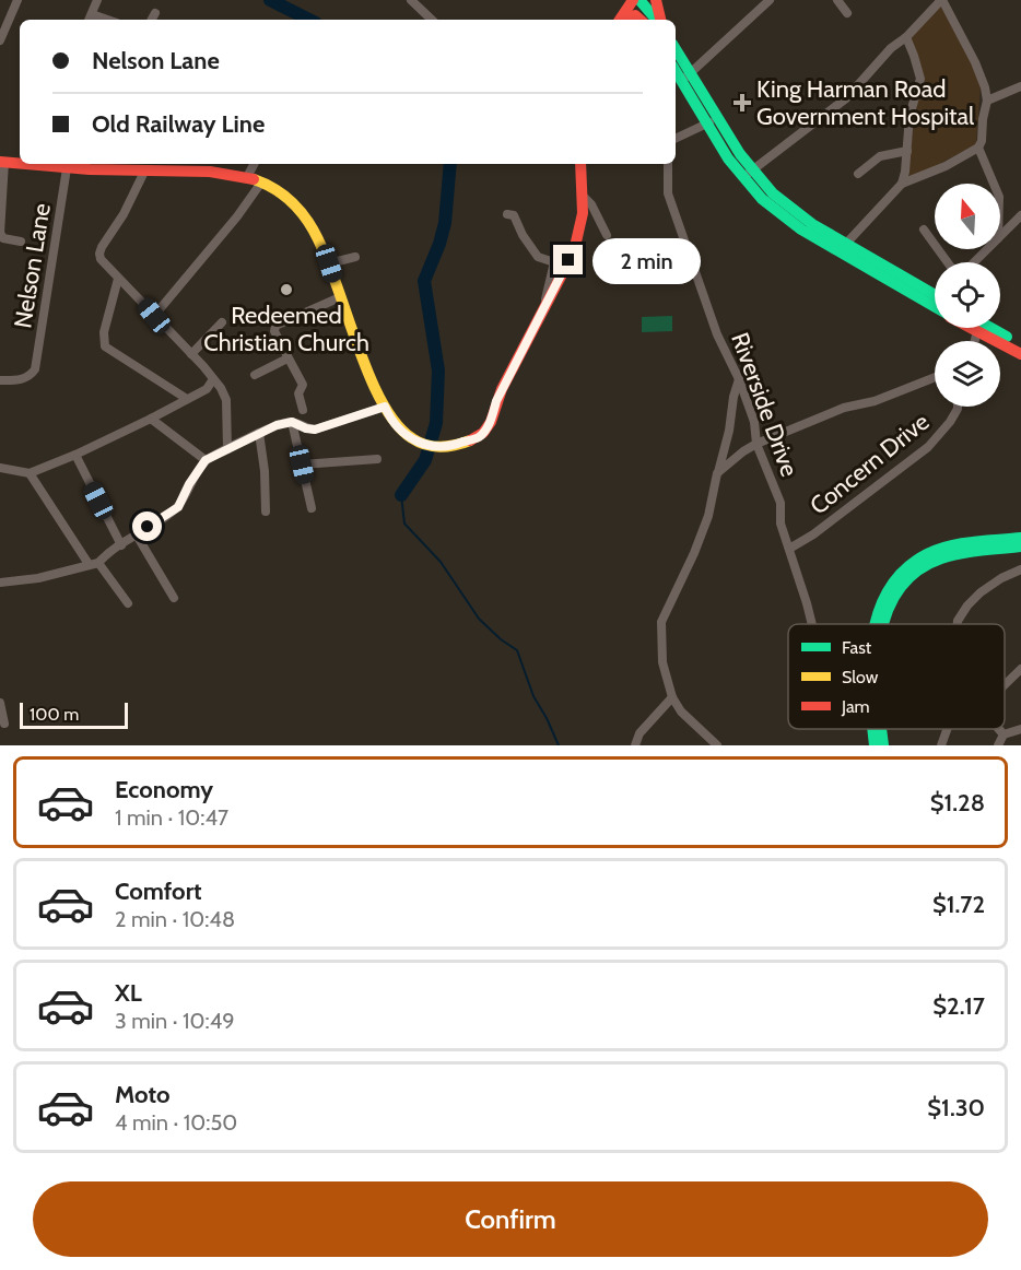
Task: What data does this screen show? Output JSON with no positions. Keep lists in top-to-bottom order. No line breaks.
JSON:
{"streets":{"street":["Nelson Lane","Riverside Drive","Concern Drive"]},"crossings":[["Riverside Drive","Concern Drive"]],"places":{"health":["King Harman Road Government Hospital"],"other":["Redeemed Christian Church"]},"legend":["Fast","Slow","Jam"],"scale_bar":"100 m","north":"top","page":{"banner":["Nelson Lane","Old Railway Line"],"bubble":"2 min","scale":"100 m","list":[{"name":"Economy","note":"1 min · 10:47","value":"$1.28"},{"name":"Comfort","note":"2 min · 10:48","value":"$1.72"},{"name":"XL","note":"3 min · 10:49","value":"$2.17"},{"name":"Moto","note":"4 min · 10:50","value":"$1.30"}],"buttons":"Confirm"}}
